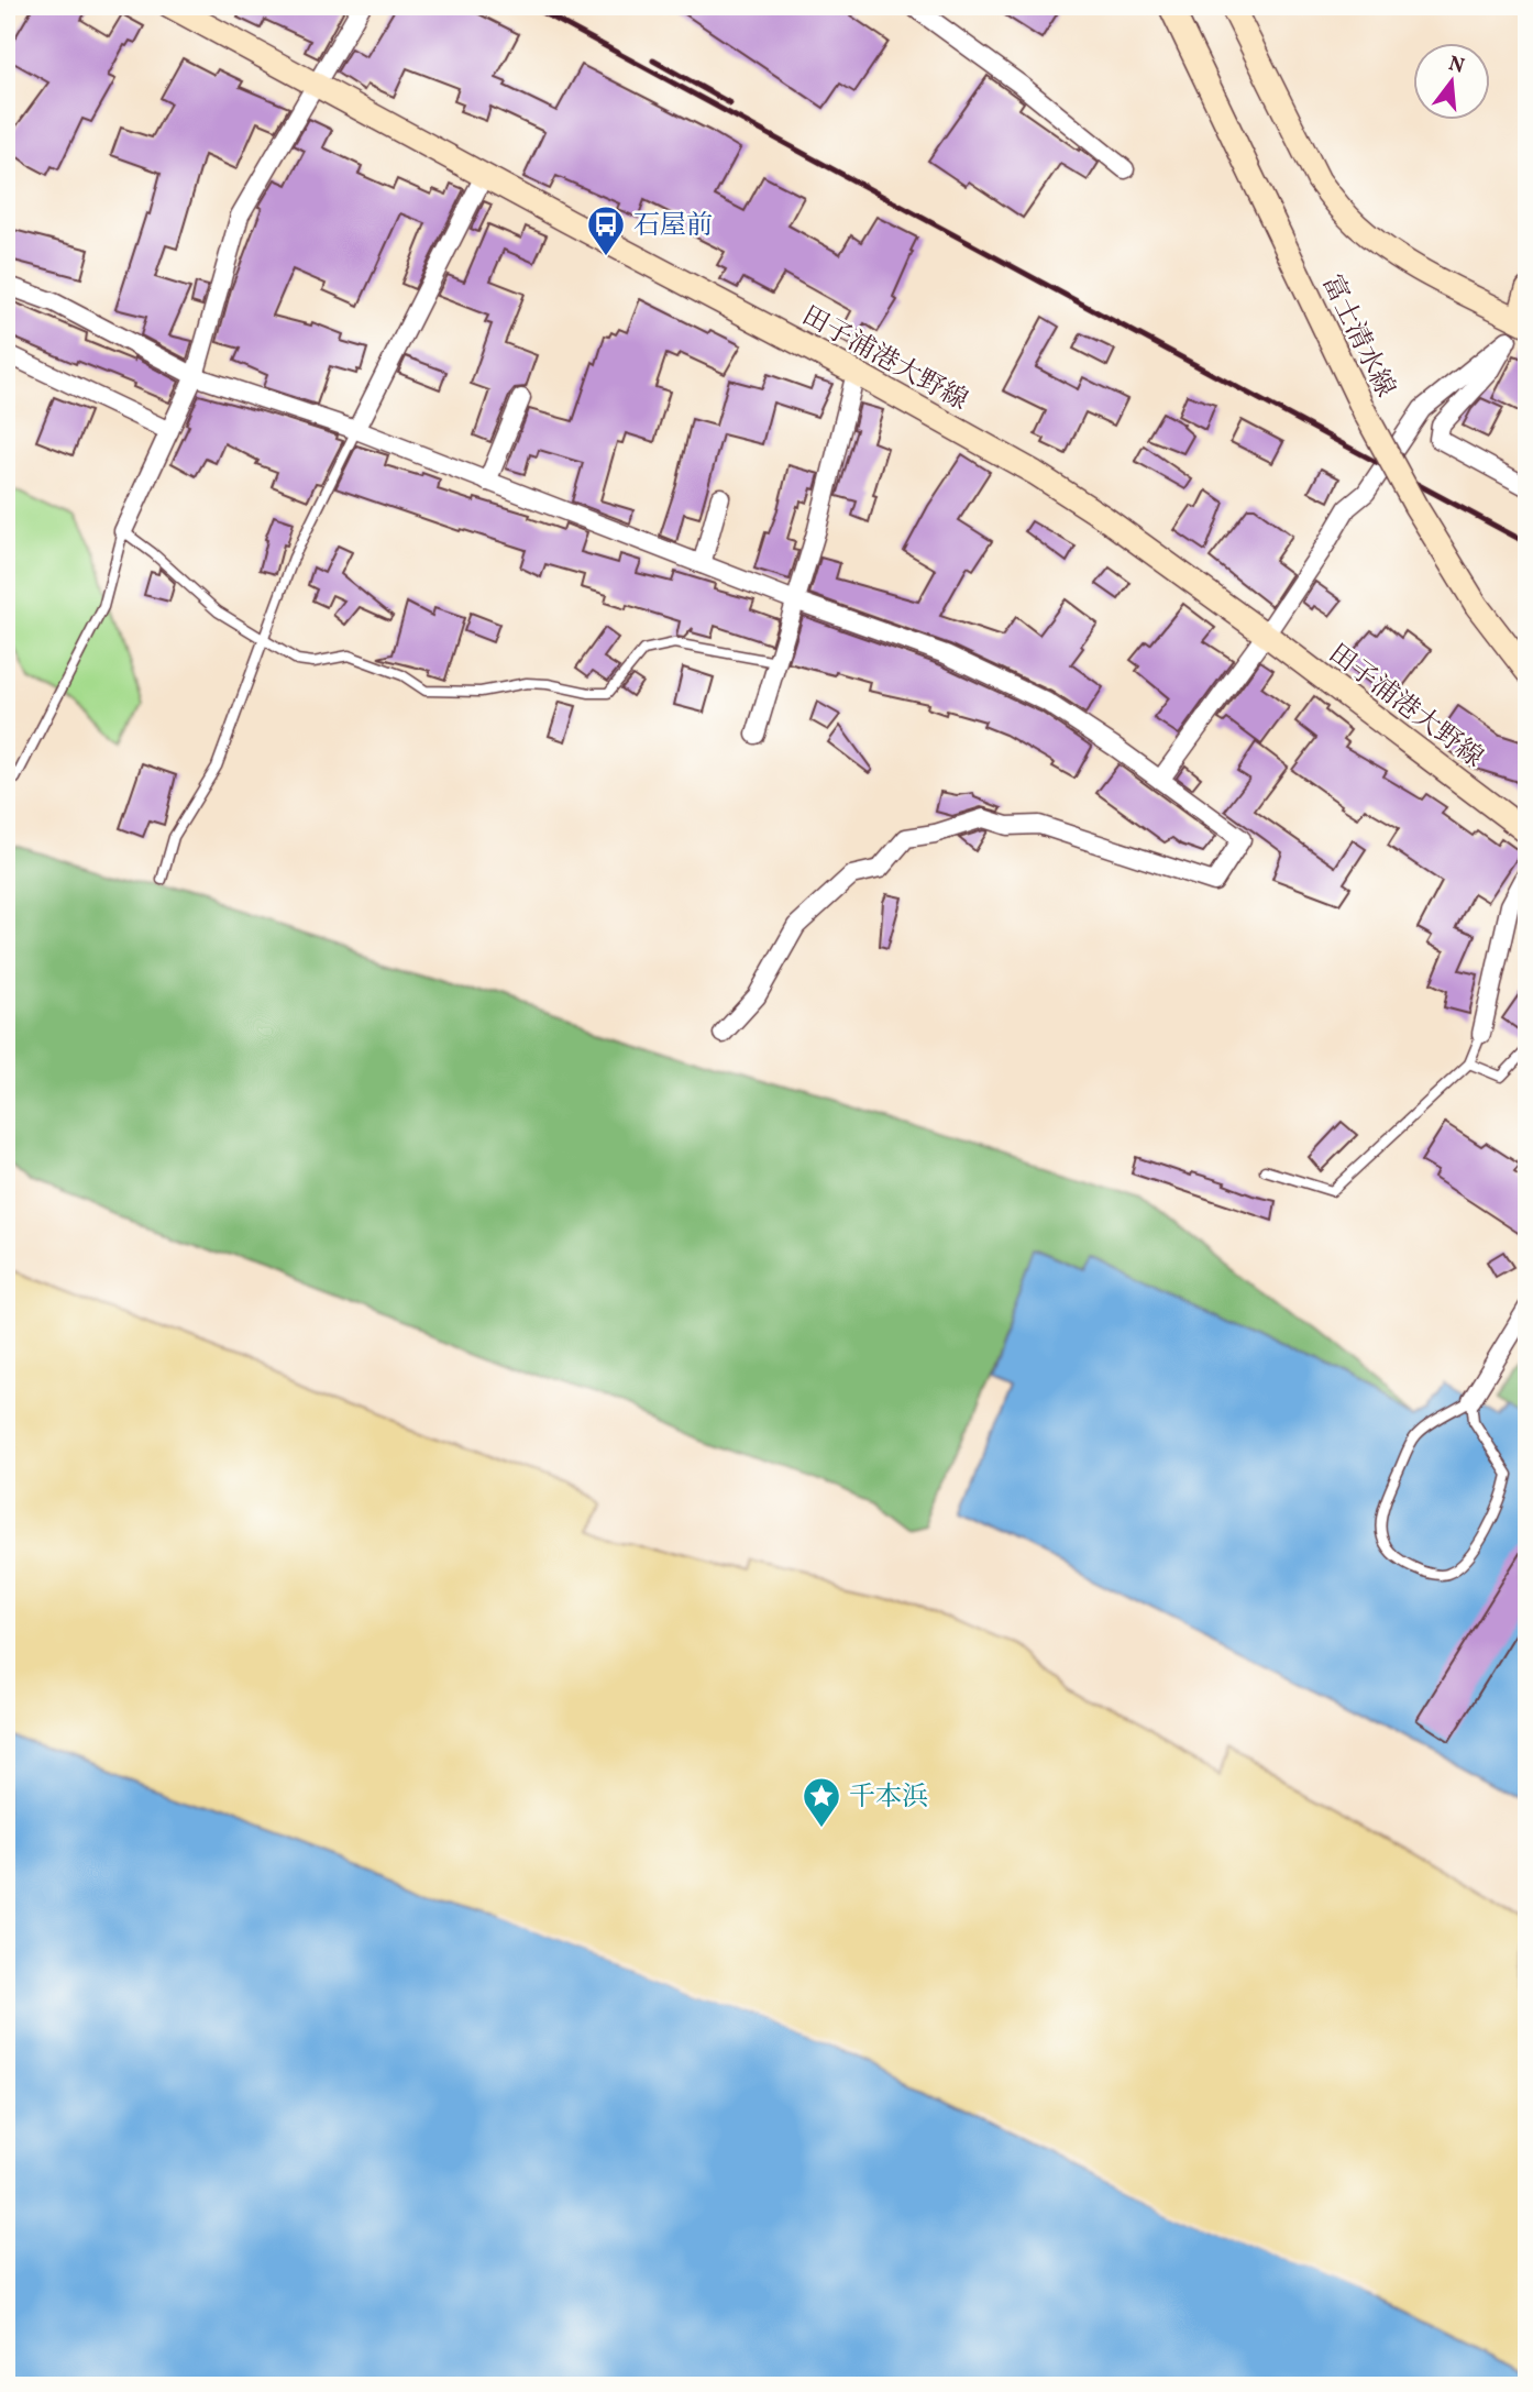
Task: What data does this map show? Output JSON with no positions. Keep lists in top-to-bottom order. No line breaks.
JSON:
{"streets":{"main road":["富士清水線","田子浦港大野線"]},"places":{"bus stop":["石屋前"],"place":["千本浜"]},"north":"top"}
